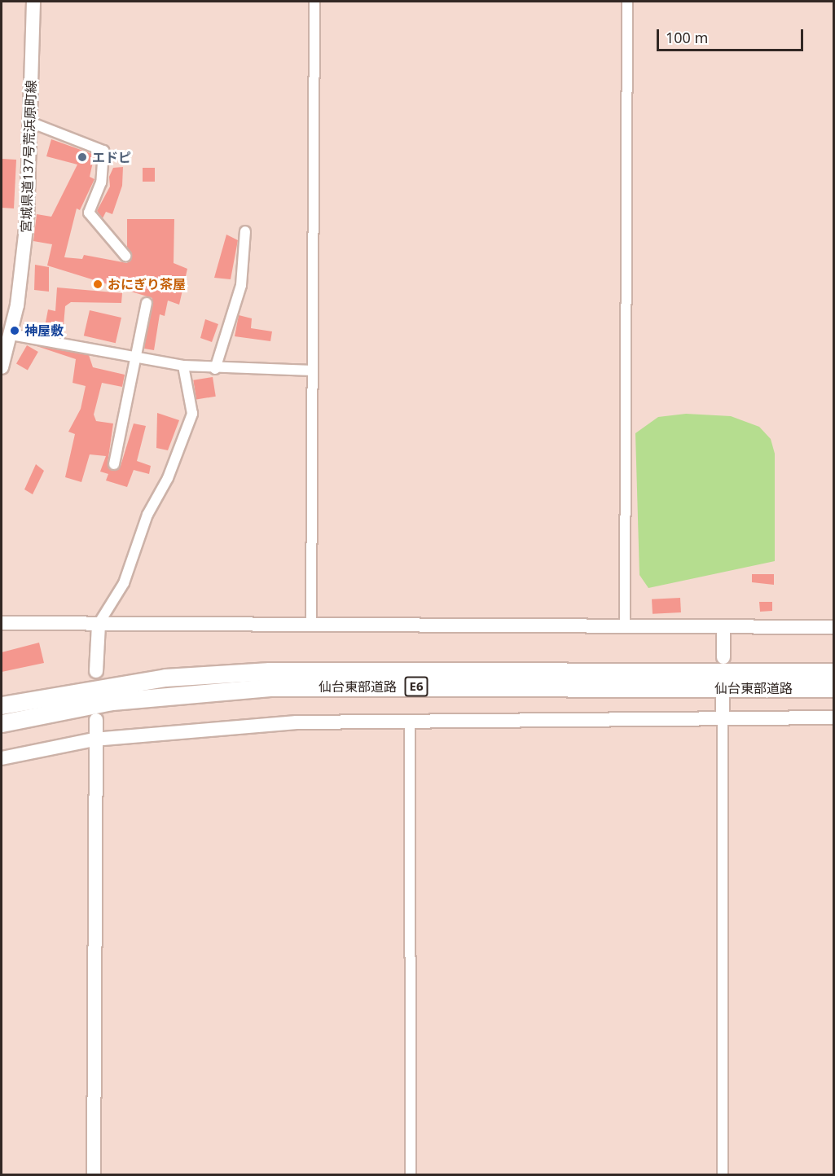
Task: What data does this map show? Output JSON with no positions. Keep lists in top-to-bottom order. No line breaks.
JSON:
{"streets":{"highway":["仙台東部道路","E6"],"street":["宮城県道137号荒浜原町線"]},"places":["エドピ","おにぎり茶屋","神屋敷"],"scale_bar":"100 m"}
